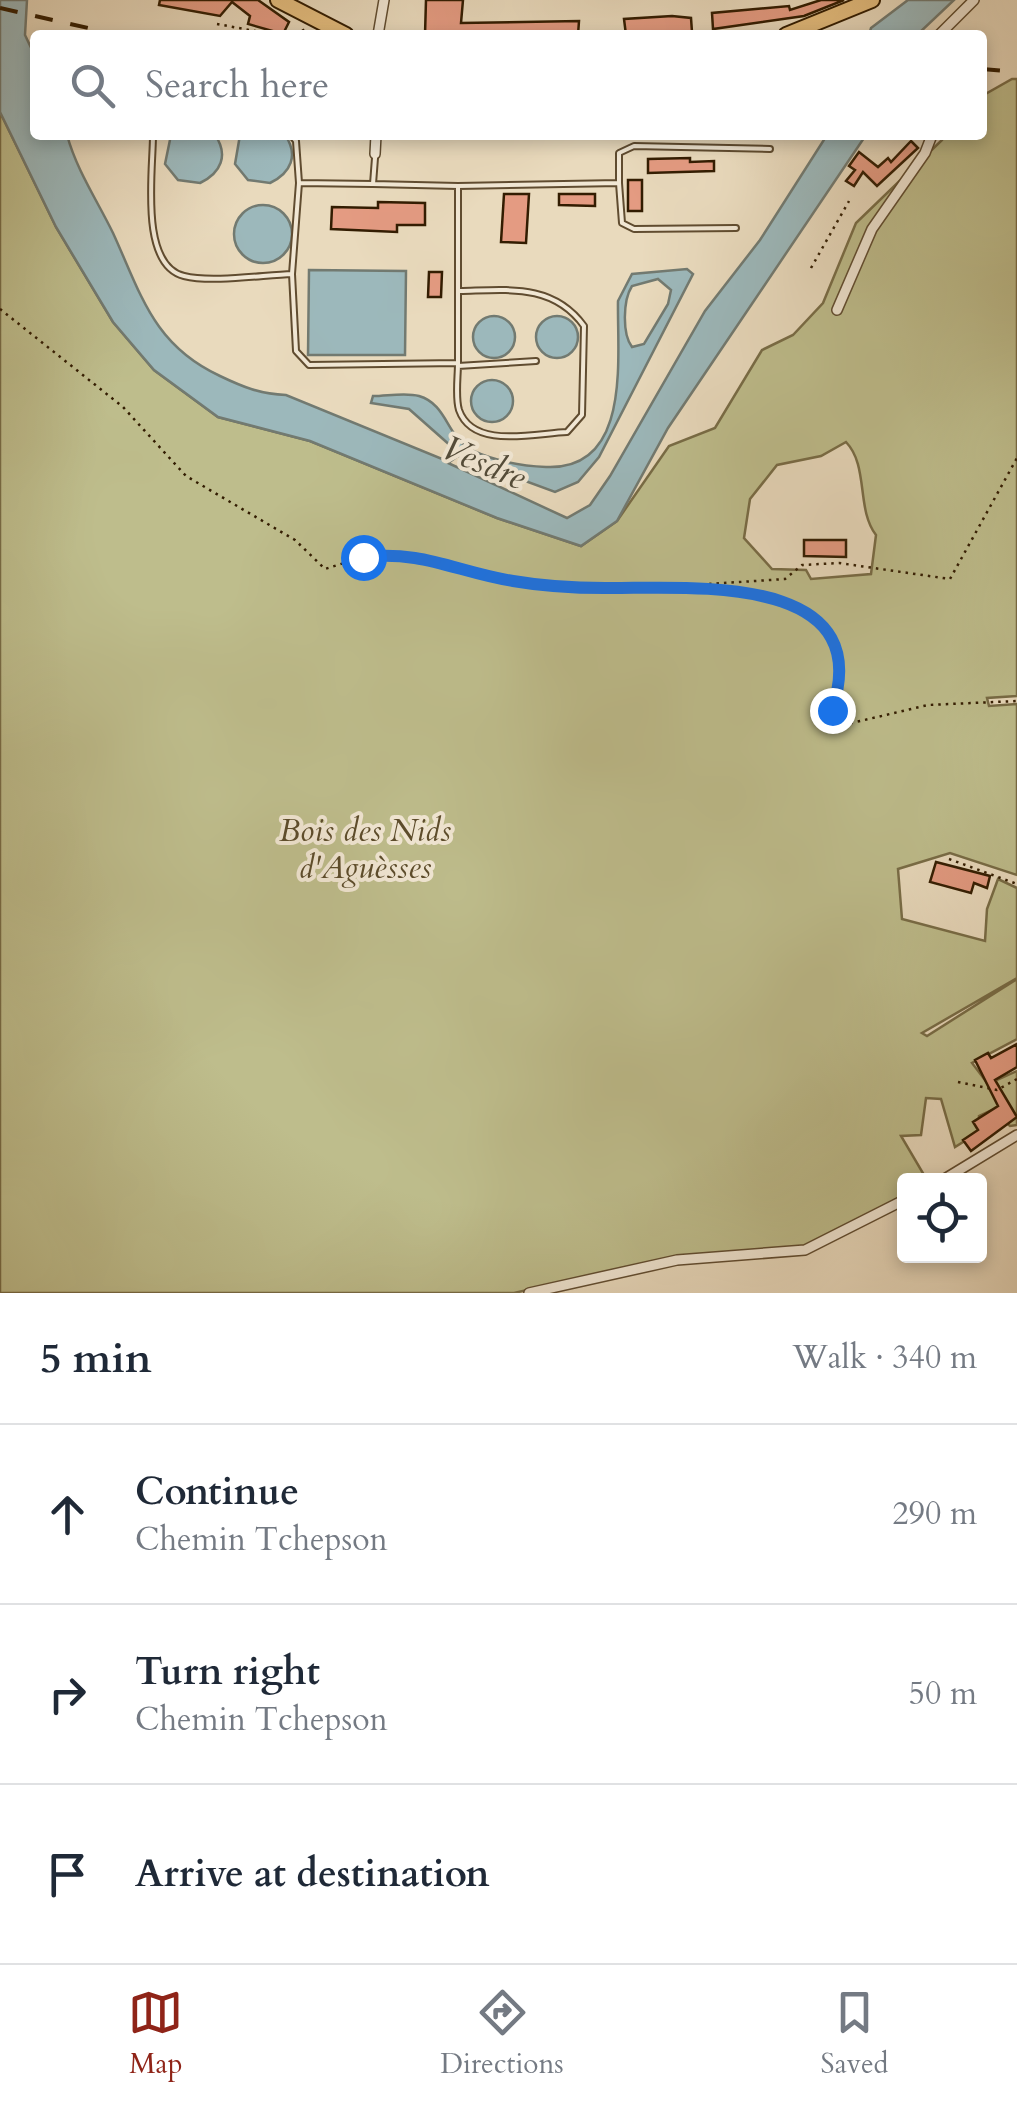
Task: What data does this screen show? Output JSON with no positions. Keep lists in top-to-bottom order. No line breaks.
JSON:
{"water":["Vesdre"],"parks":["Bois des Nids d'Aguèsses"],"page":{"search":"Search here","heading":["5 min","Walk · 340 m"],"list":[["Continue","Chemin Tchepson","290 m"],["Turn right","Chemin Tchepson","50 m"],"Arrive at destination"],"nav":["Map","Directions","Saved"]}}
